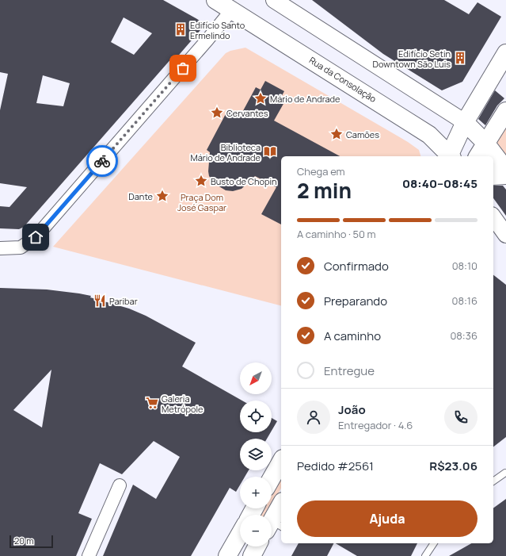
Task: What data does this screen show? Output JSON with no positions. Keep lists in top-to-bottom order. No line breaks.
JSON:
{"streets":{"main road":["Rua da Consolação"]},"parks":["Praça Dom José Gaspar"],"places":{"building":["Edifício Santo Ermelindo","Edifício Setin Downtown São Luis"],"place":["Mário de Andrade","Cervantes","Camões","Busto de Chopin","Dante"],"library":["Biblioteca Mário de Andrade"],"restaurant":["Paribar"],"supermarket":["Galeria Metrópole"]},"scale_bar":"20 m","north":"bottom left","page":{"heading":["2 min","Chega em","08:40–08:45"],"panel":["João","Entregador · 4.6","Pedido #2561","R$23.06"],"bar":"A caminho · 50 m","list":[["Confirmado","08:10"],["Preparando","08:16"],["A caminho","08:36"],"Entregue"],"map_buttons":["+","−"],"buttons":"Ajuda","scale":"20 m"}}
